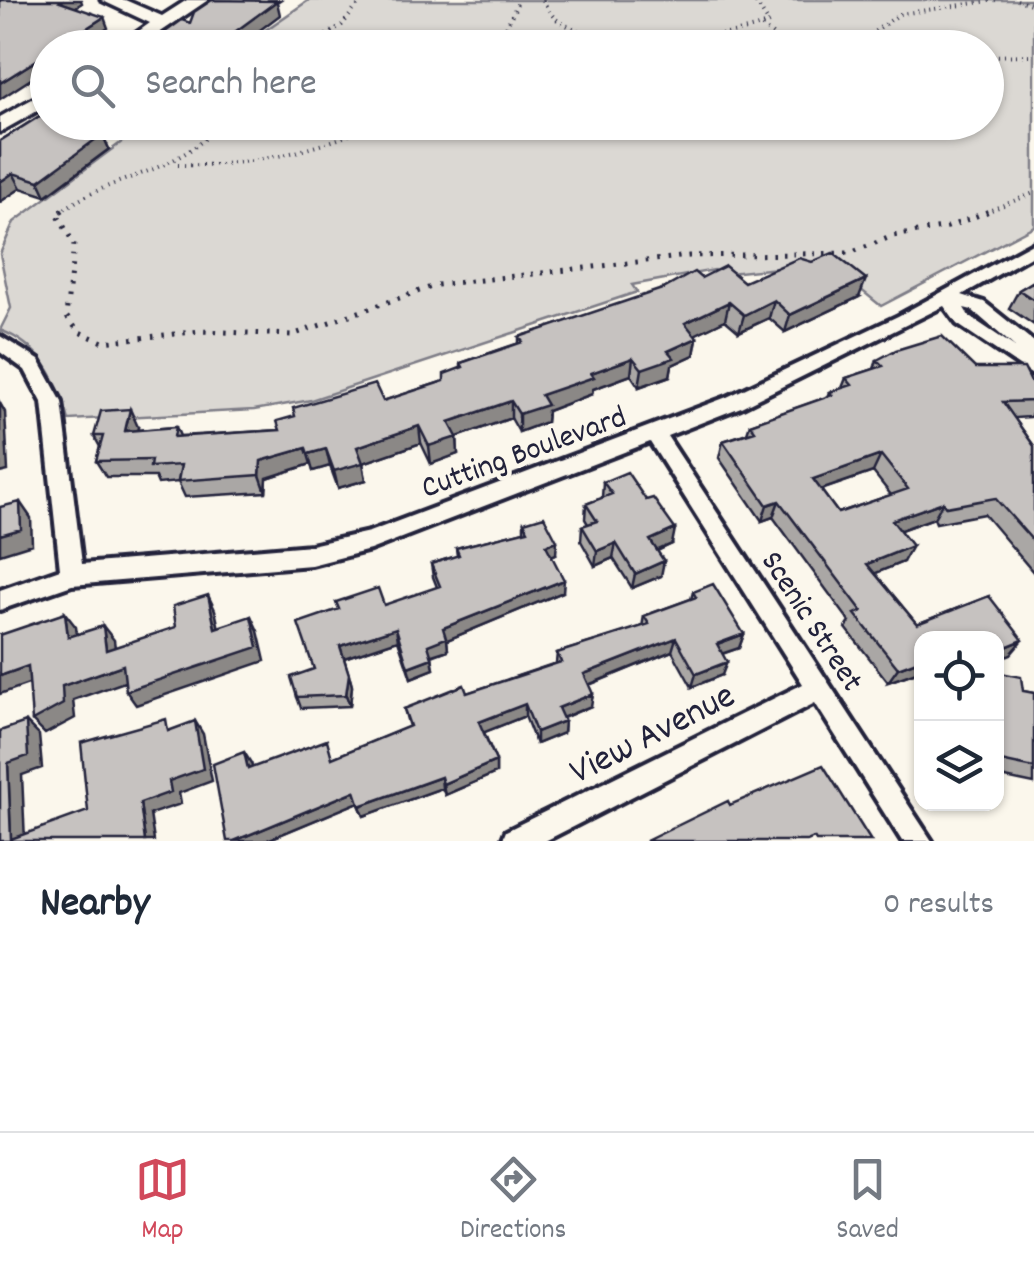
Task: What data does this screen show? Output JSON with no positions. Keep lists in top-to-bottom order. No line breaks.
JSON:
{"streets":{"street":["Cutting Boulevard","Scenic Street","View Avenue"]},"crossings":[["Cutting Boulevard","Scenic Street"],["Scenic Street","View Avenue"]],"page":{"search":"Search here","heading":["Nearby","0 results"],"nav":["Map","Directions","Saved"]}}
